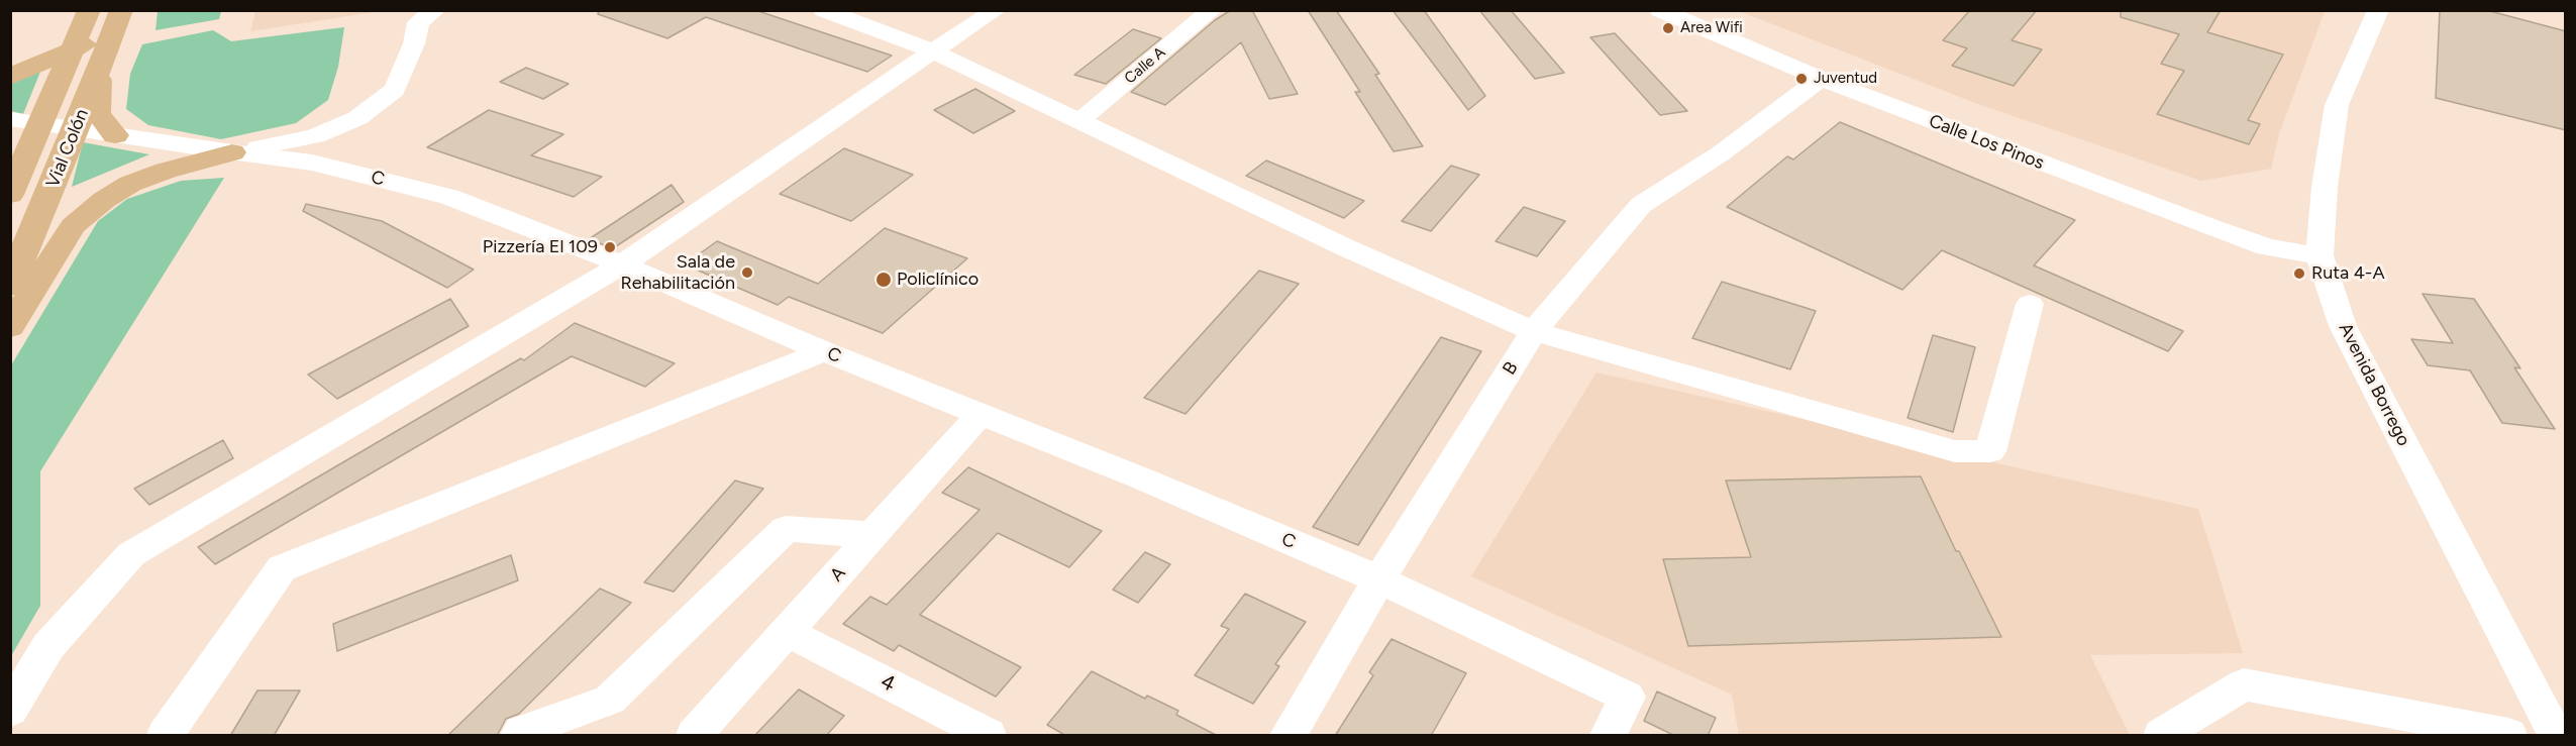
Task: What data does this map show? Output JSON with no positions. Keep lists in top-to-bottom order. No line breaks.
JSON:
{"streets":{"main road":["Vial Colón"],"street":["Calle A","Calle Los Pinos","C","B","Avenida Borrego","A","4"]},"crossings":[["Calle Los Pinos","B"],["Calle Los Pinos","Avenida Borrego"],["Vial Colón","C"],["C","B"],["C","A"],["A","4"]],"places":["Area Wifi","Juventud","Pizzería El 109","Sala de Rehabilitación","Ruta 4-A","Policlínico"]}
